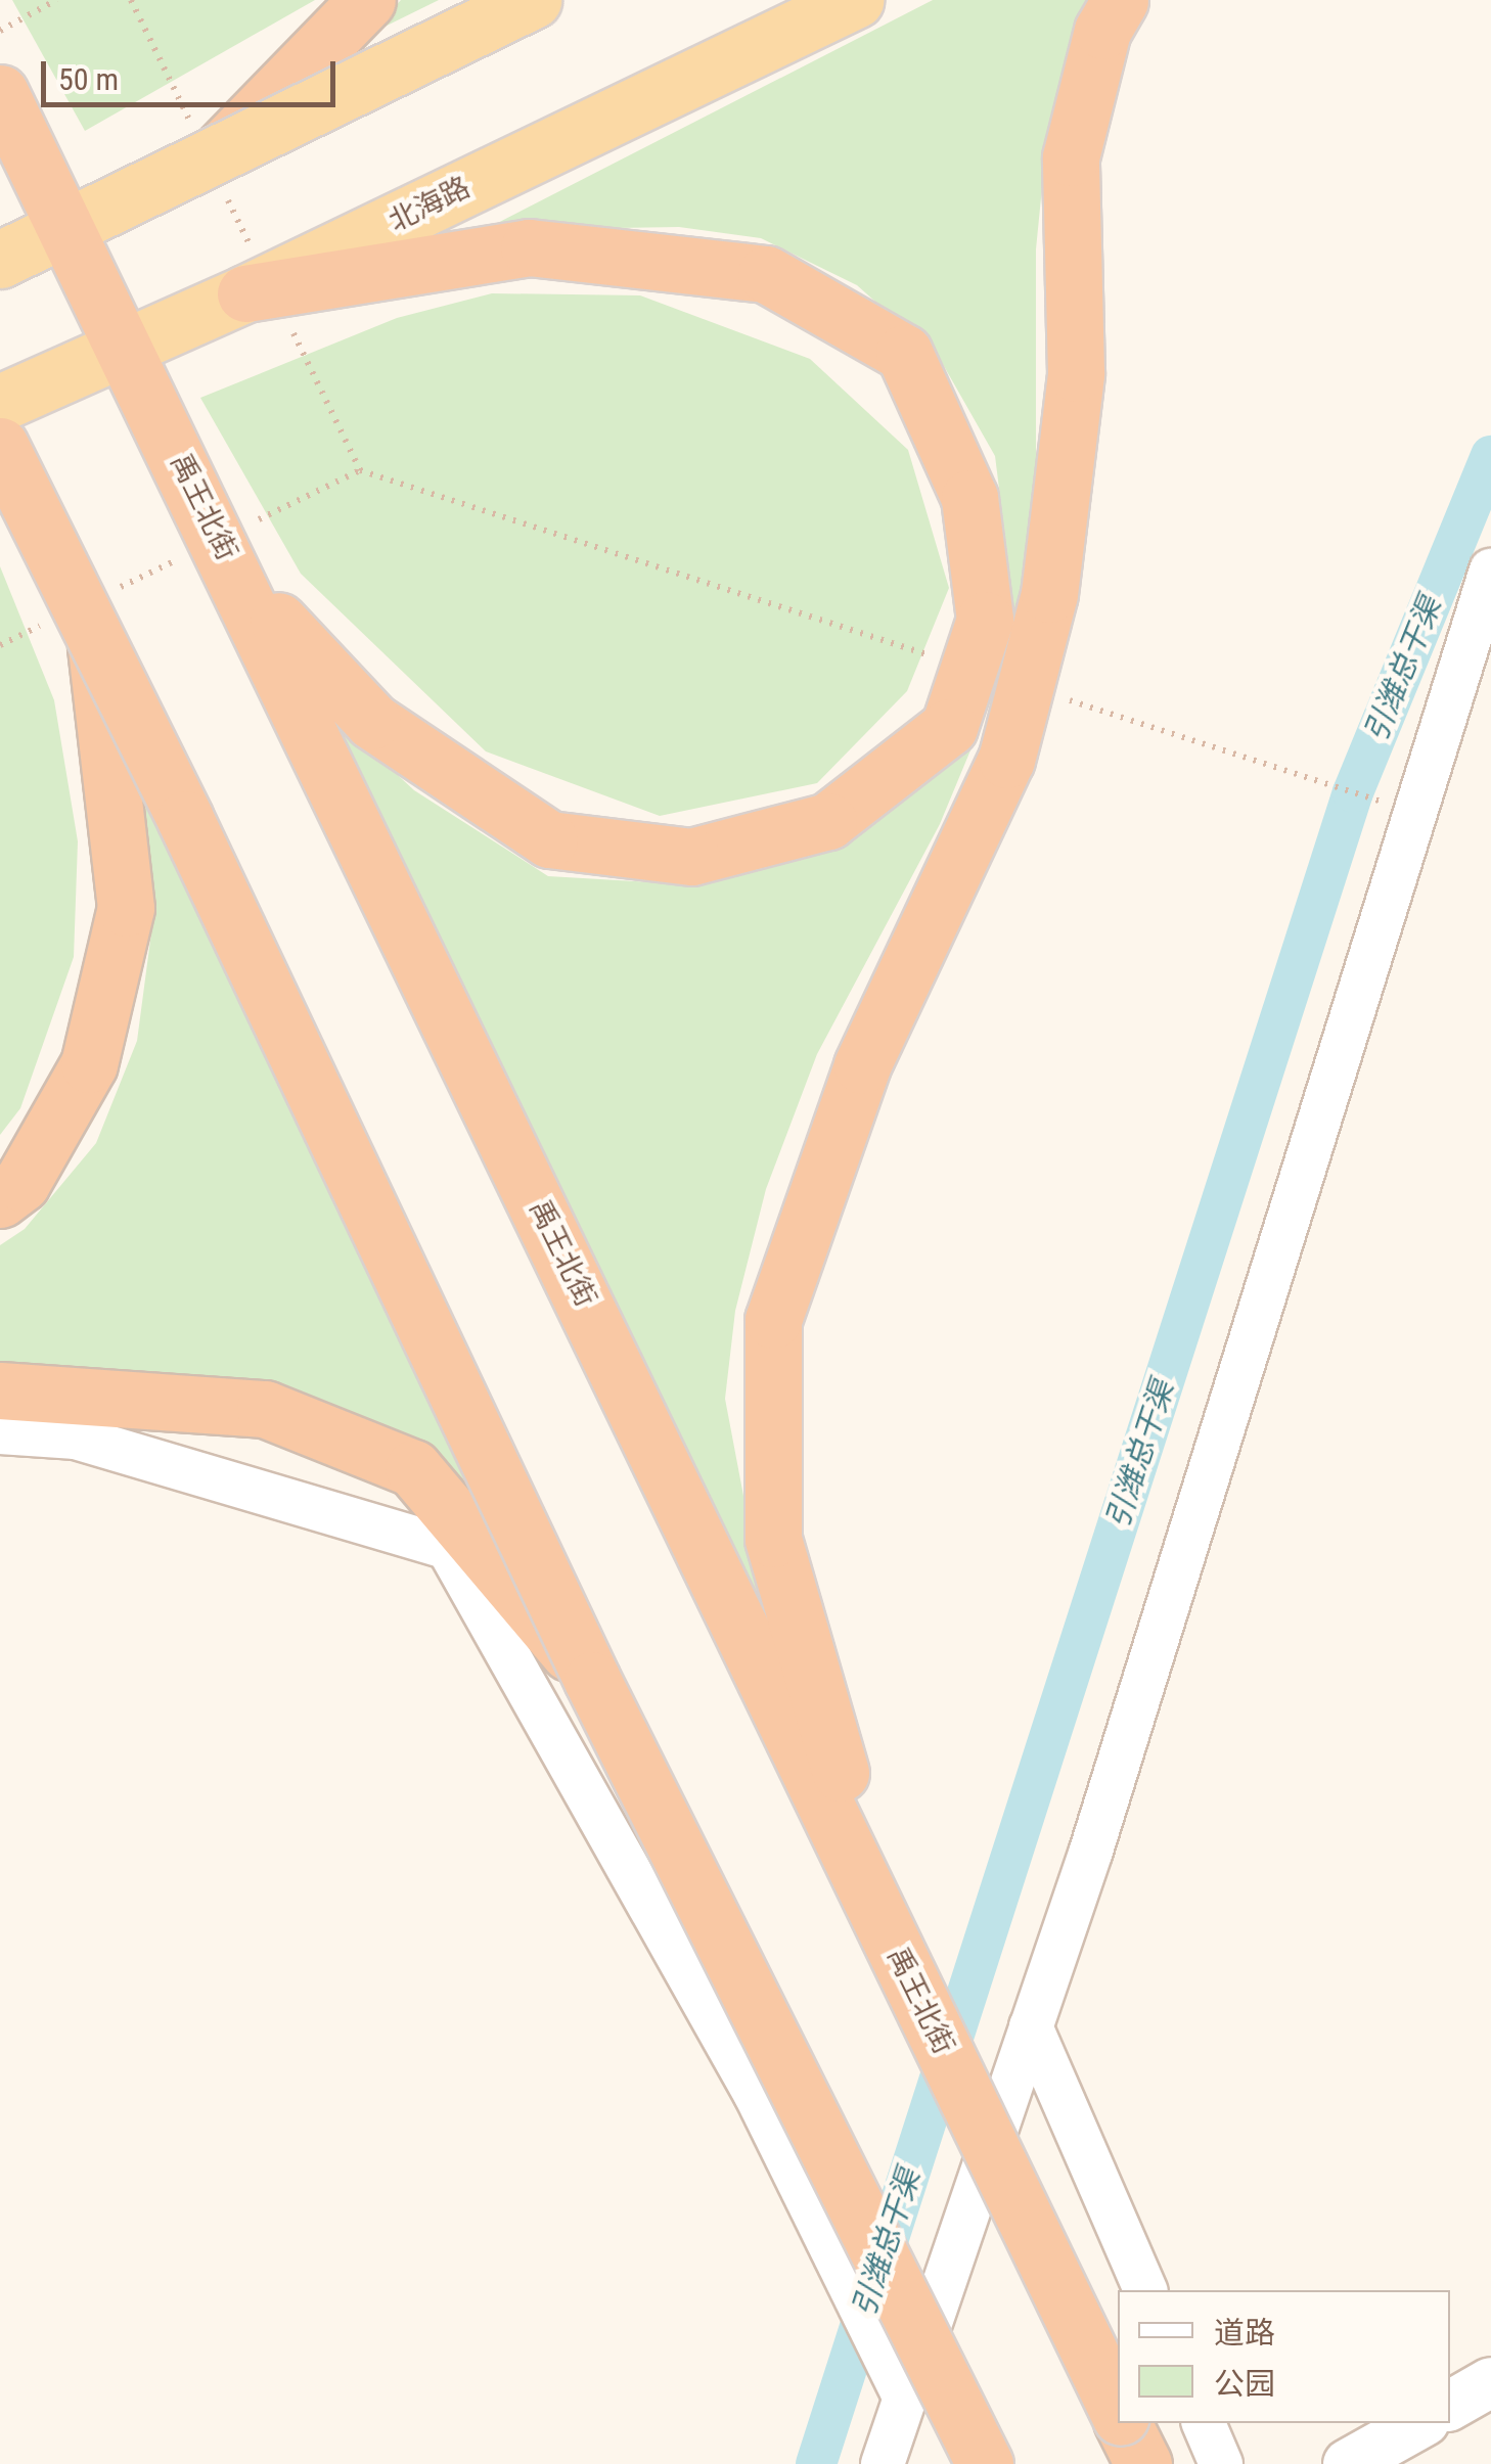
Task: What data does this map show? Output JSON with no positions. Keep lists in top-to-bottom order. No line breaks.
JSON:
{"streets":{"highway":["禹王北街"],"main road":["北海路"]},"water":["引潍总干渠"],"legend":["道路","公园"],"scale_bar":"50 m"}
